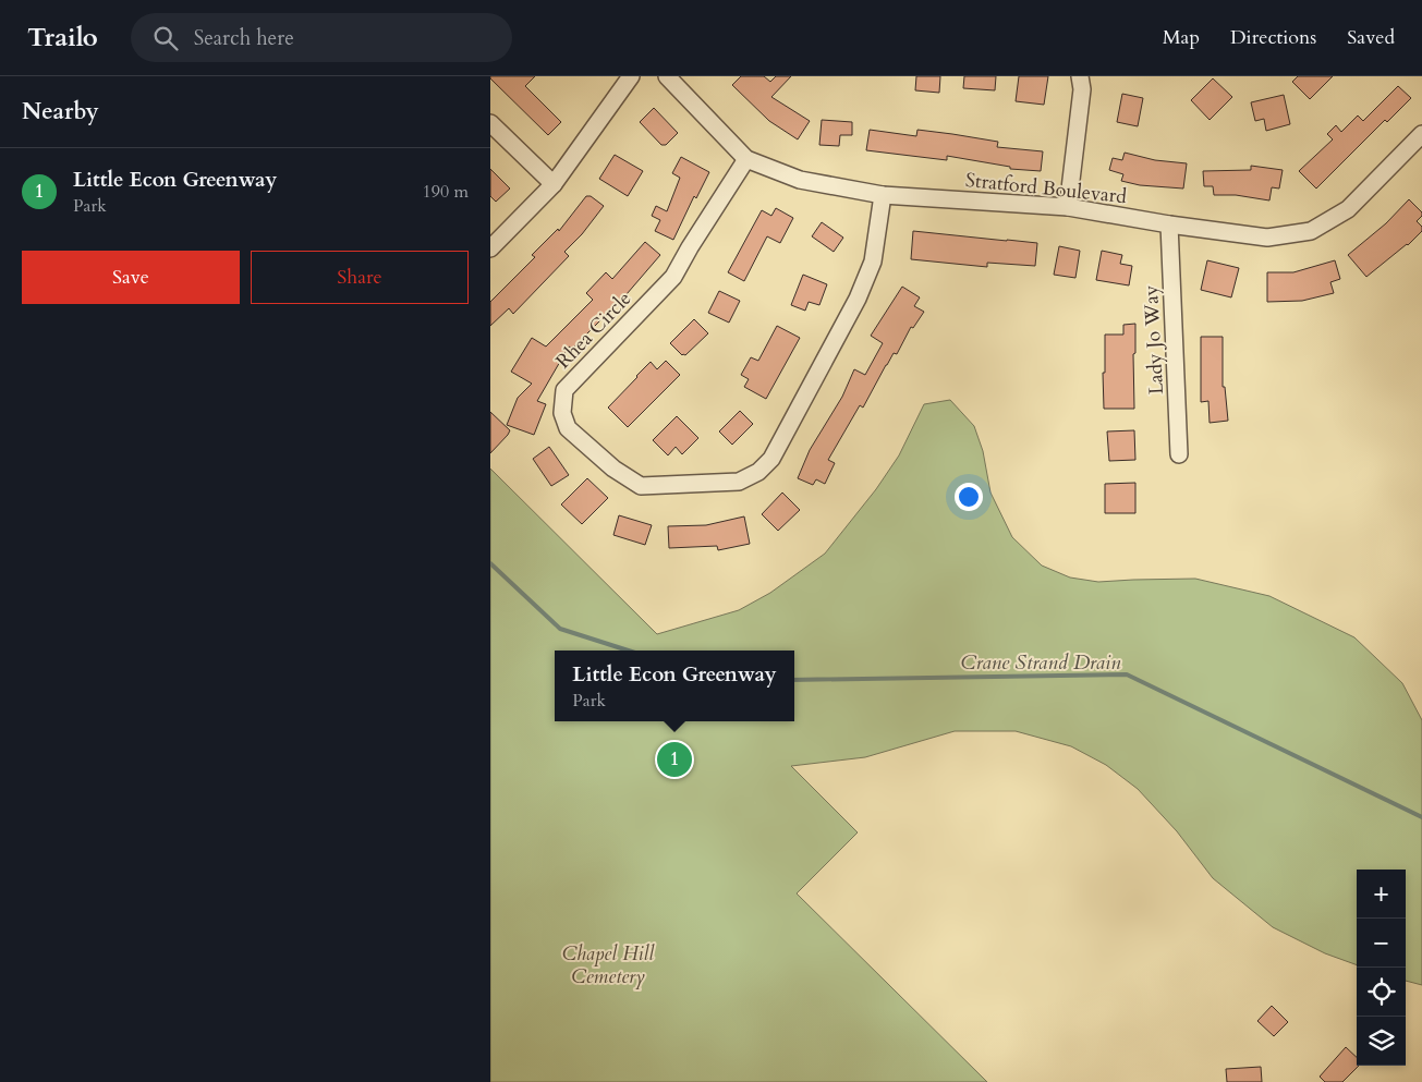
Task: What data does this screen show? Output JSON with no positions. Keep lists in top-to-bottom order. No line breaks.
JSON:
{"streets":{"street":["Stratford Boulevard","Rhea Circle","Lady Jo Way"]},"crossings":[["Stratford Boulevard","Rhea Circle"],["Stratford Boulevard","Lady Jo Way"]],"water":["Crane Strand Drain"],"parks":["Chapel Hill Cemetery"],"page":{"header":"Trailo","search":"Search here","nav":["Map","Directions","Saved"],"heading":"Nearby","list":[{"mark":"1","name":"Little Econ Greenway","note":"Park","value":"190 m"}],"buttons":["Save","Share"],"popup":["Little Econ Greenway","Park"],"pins":"1","map_buttons":["+","−"]}}
